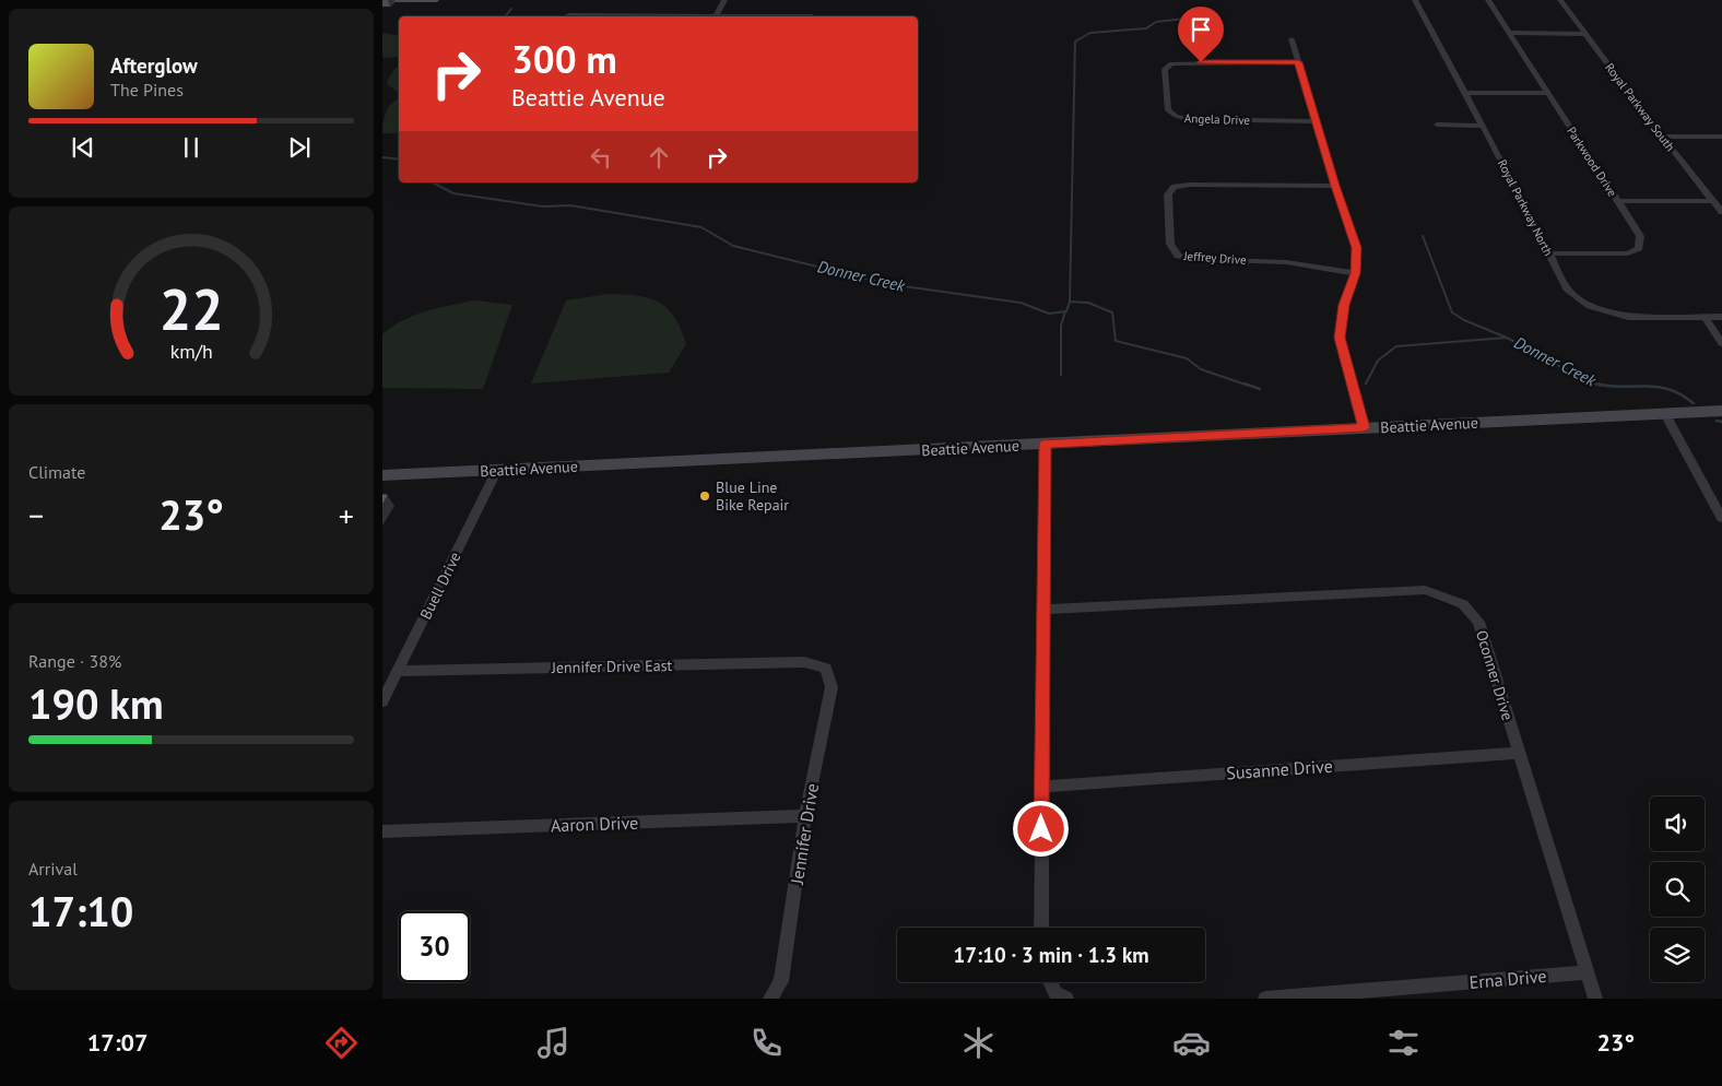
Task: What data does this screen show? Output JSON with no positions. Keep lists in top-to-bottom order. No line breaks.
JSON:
{"streets":{"street":["Royal Parkway South","Angela Drive","Parkwood Drive","Royal Parkway North","Jeffrey Drive","Beattie Avenue","Buell Drive","Jennifer Drive East","Oconner Drive","Susanne Drive","Aaron Drive","Jennifer Drive","Erna Drive"]},"crossings":[["Parkwood Drive","Royal Parkway North"],["Beattie Avenue","Buell Drive"],["Buell Drive","Jennifer Drive East"],["Jennifer Drive East","Jennifer Drive"],["Oconner Drive","Susanne Drive"],["Oconner Drive","Erna Drive"],["Aaron Drive","Jennifer Drive"]],"water":["Donner Creek"],"places":["Blue Line Bike Repair"],"page":{"turn":["300 m","Beattie Avenue"],"song":["Afterglow","The Pines"],"tile":["Climate",["Range · 38%","190 km"],["Arrival","17:10"]],"heat":["−","23°","+"],"limit":"30","trip":"17:10 · 3 min · 1.3 km","tabs":["17:07","23°"],"gauge":["22","km/h"]}}
